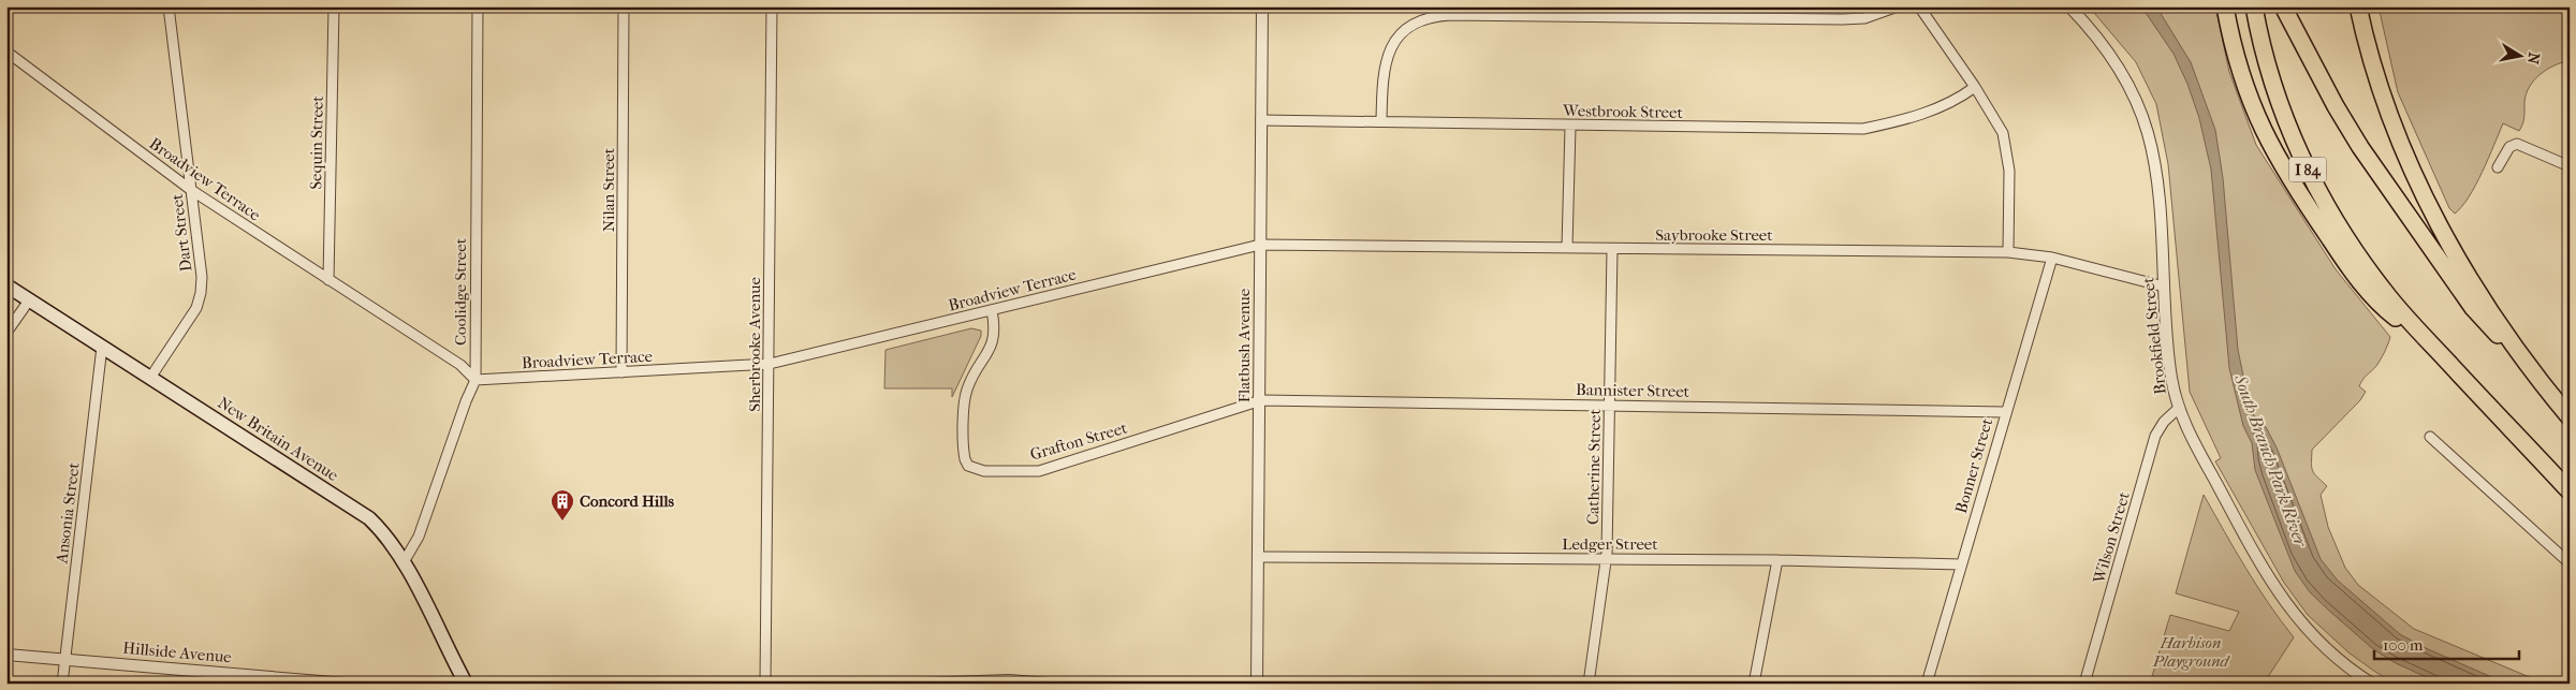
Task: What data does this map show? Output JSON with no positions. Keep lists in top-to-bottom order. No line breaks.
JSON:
{"streets":{"highway":["I 84"],"main road":["New Britain Avenue"],"street":["Westbrook Street","Sequin Street","Broadview Terrace","Nilan Street","Dart Street","Saybrooke Street","Coolidge Street","Brookfield Street","Sherbrooke Avenue","Flatbush Avenue","Bannister Street","Grafton Street","Bonner Street","Catherine Street","Ansonia Street","Wilson Street","Ledger Street","Hillside Avenue"]},"crossings":[["Westbrook Street","Flatbush Avenue"],["Sequin Street","Broadview Terrace"],["Broadview Terrace","Nilan Street"],["Broadview Terrace","Dart Street"],["Broadview Terrace","Saybrooke Street"],["Broadview Terrace","Coolidge Street"],["Broadview Terrace","Sherbrooke Avenue"],["Broadview Terrace","Flatbush Avenue"],["Broadview Terrace","Grafton Street"],["Dart Street","New Britain Avenue"],["Saybrooke Street","Brookfield Street"],["Saybrooke Street","Flatbush Avenue"],["Saybrooke Street","Bonner Street"],["Saybrooke Street","Catherine Street"],["Coolidge Street","New Britain Avenue"],["Brookfield Street","Wilson Street"],["Flatbush Avenue","Bannister Street"],["Flatbush Avenue","Grafton Street"],["Flatbush Avenue","Ledger Street"],["Bannister Street","Grafton Street"],["Bannister Street","Bonner Street"],["Bannister Street","Catherine Street"],["New Britain Avenue","Ansonia Street"],["Bonner Street","Ledger Street"],["Catherine Street","Ledger Street"],["Ansonia Street","Hillside Avenue"]],"water":["South Branch Park River"],"parks":["Harbison Playground"],"places":{"building":["Concord Hills"]},"scale_bar":"100 m","north":"right"}
